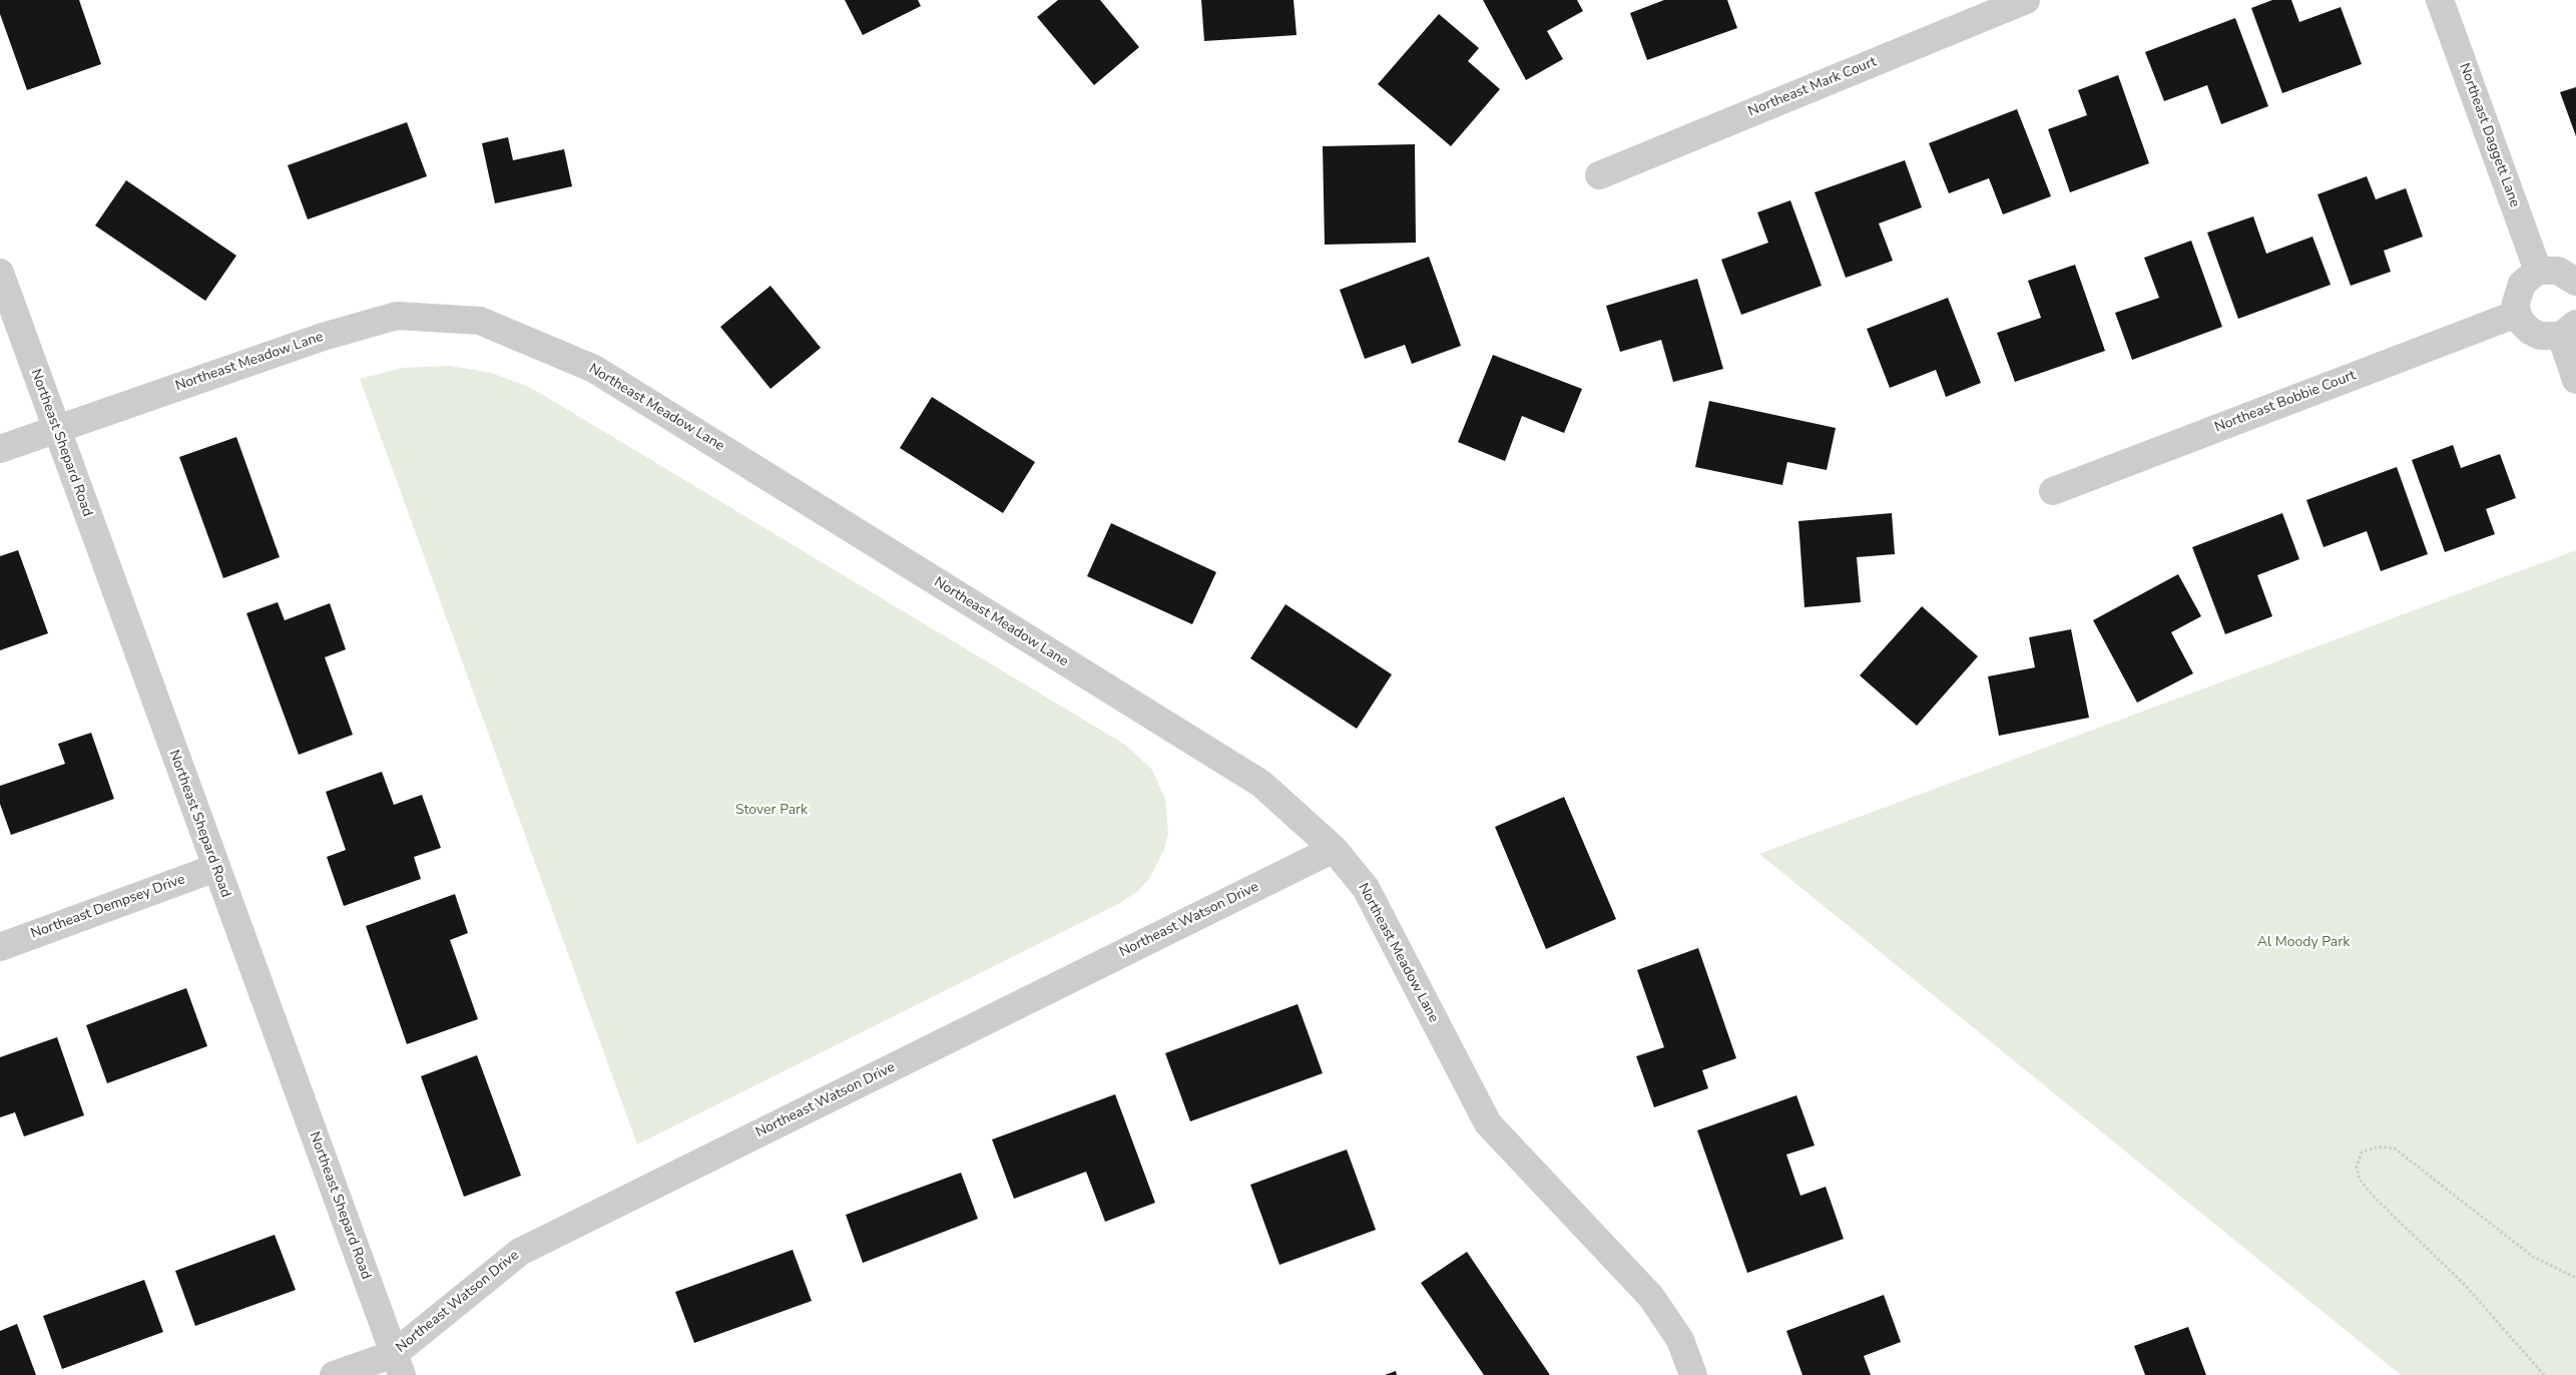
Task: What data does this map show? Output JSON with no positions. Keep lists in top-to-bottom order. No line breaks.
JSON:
{"streets":{"street":["Northeast Mark Court","Northeast Daggett Lane","Northeast Meadow Lane","Northeast Bobbie Court","Northeast Shepard Road","Northeast Dempsey Drive","Northeast Watson Drive"]},"crossings":[["Northeast Meadow Lane","Northeast Shepard Road"],["Northeast Meadow Lane","Northeast Watson Drive"],["Northeast Shepard Road","Northeast Dempsey Drive"],["Northeast Shepard Road","Northeast Watson Drive"]],"parks":["Stover Park","Al Moody Park"]}
